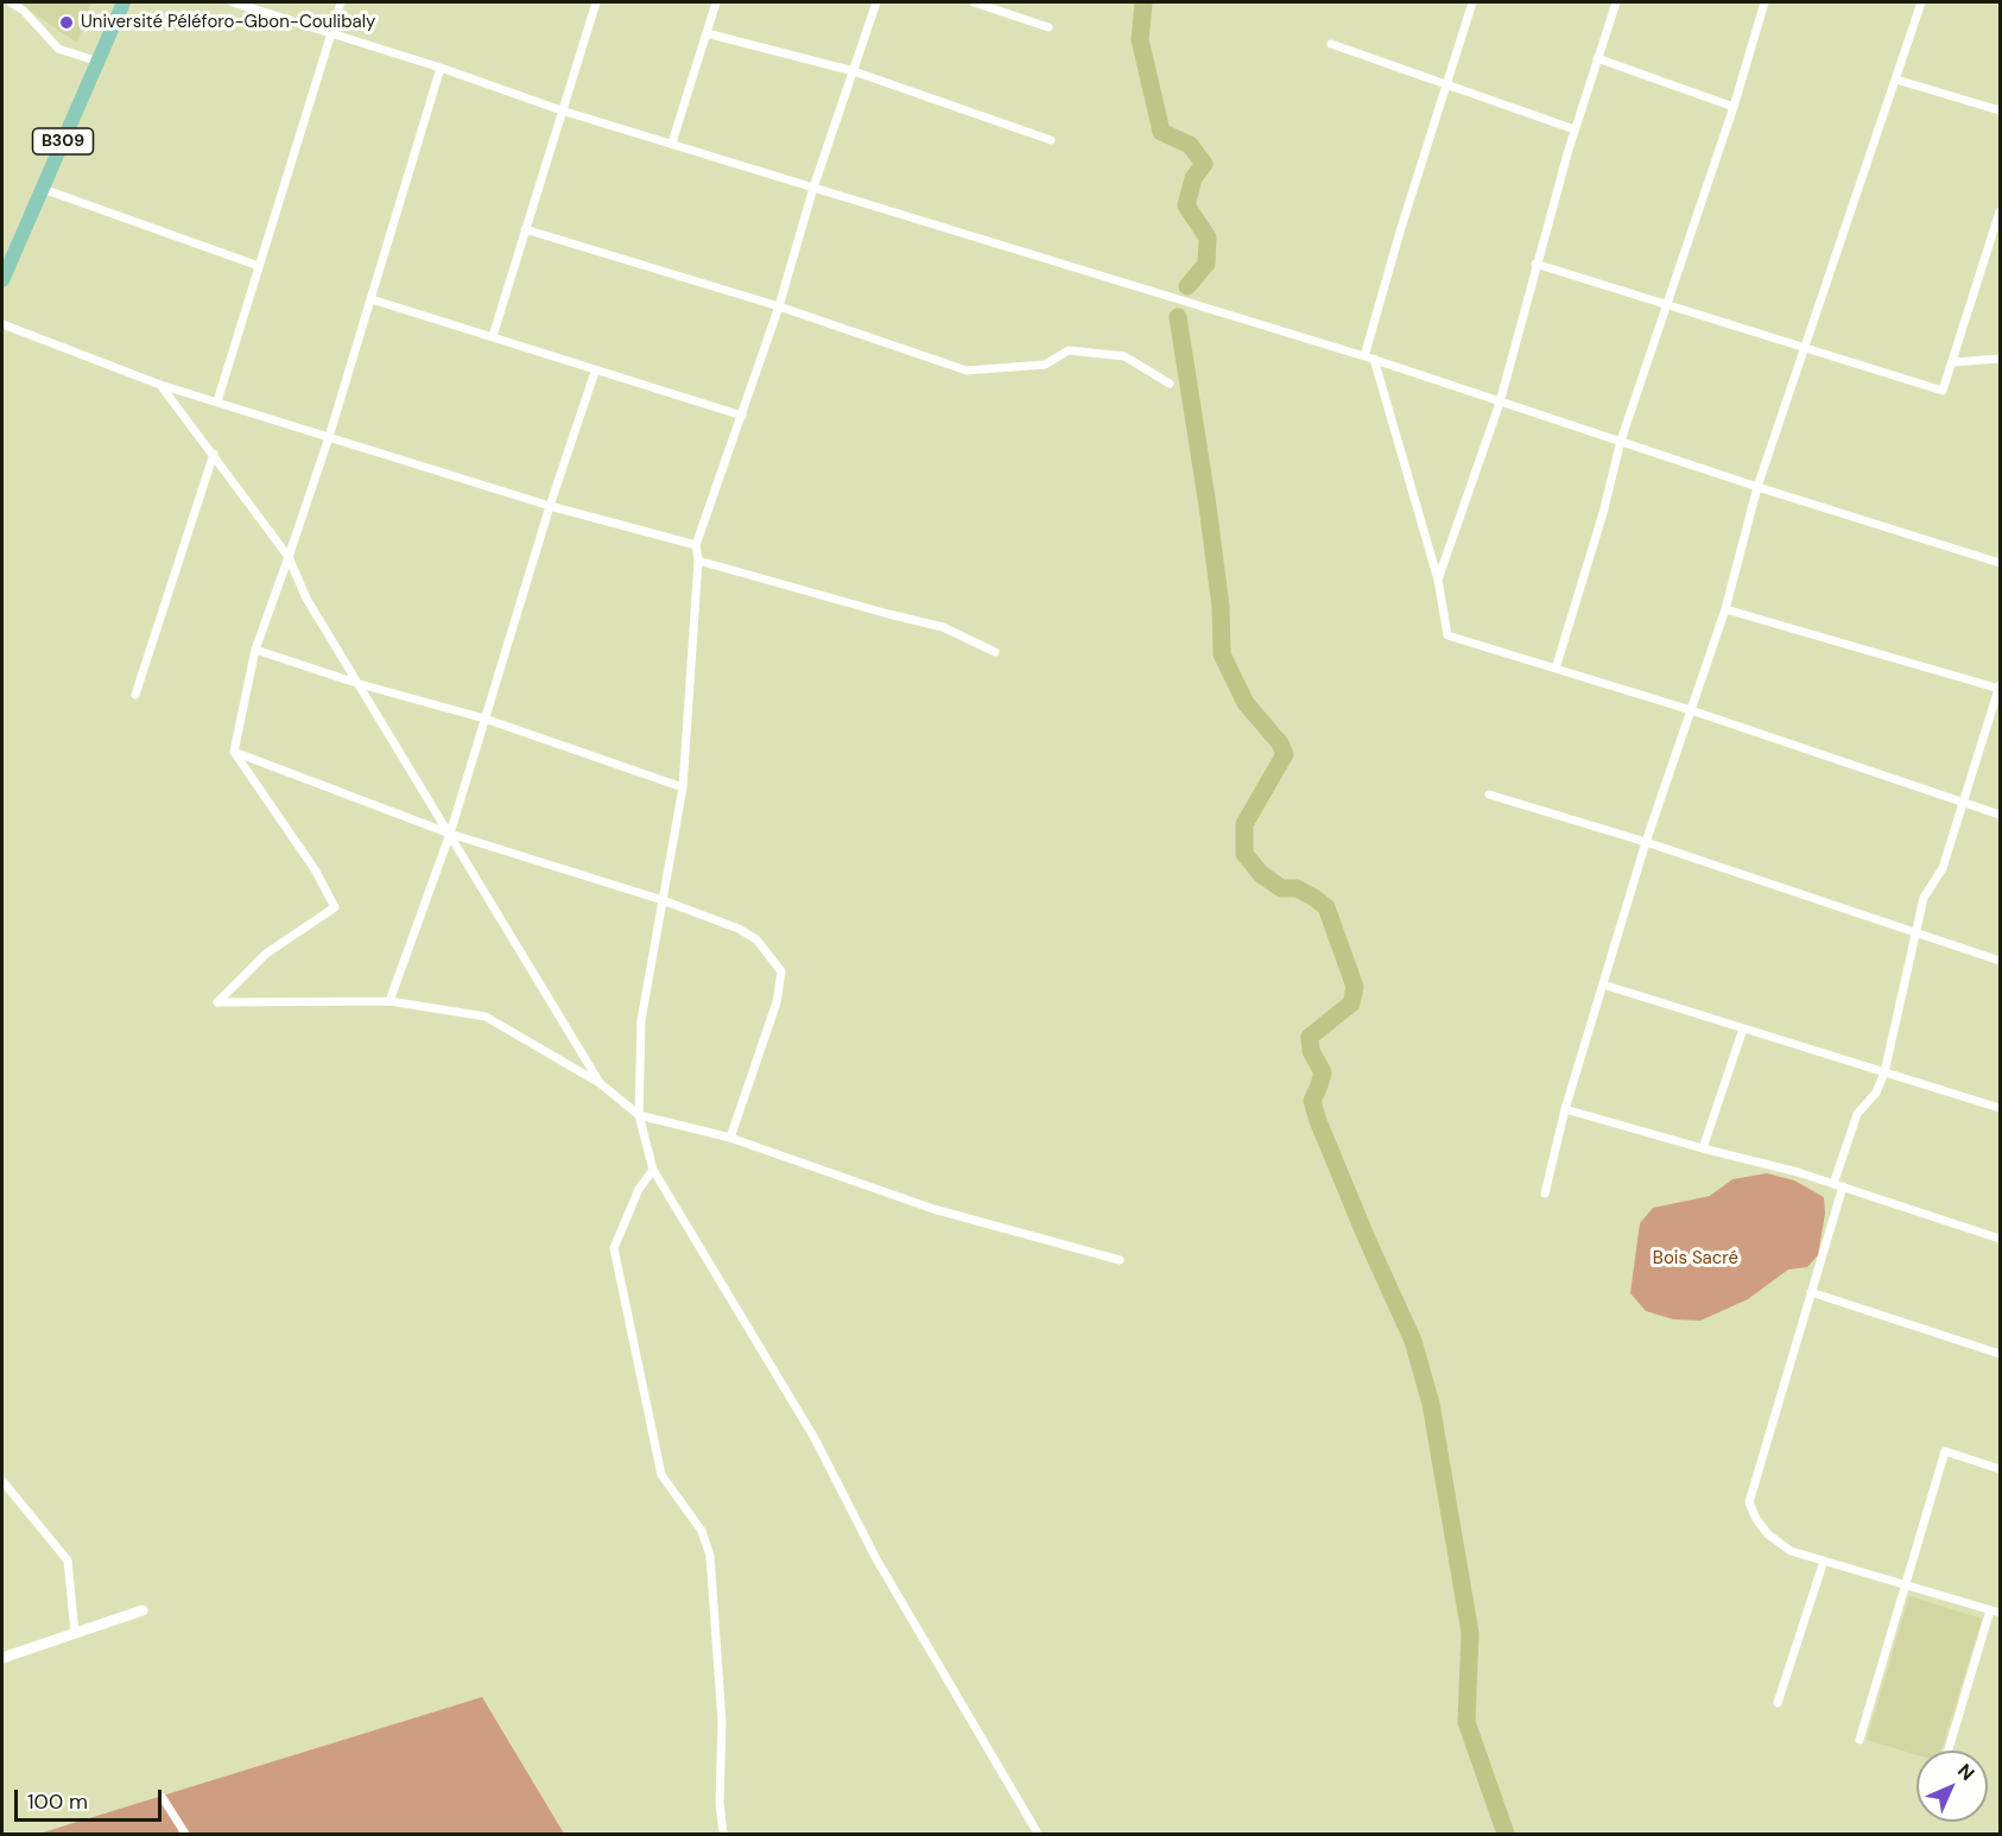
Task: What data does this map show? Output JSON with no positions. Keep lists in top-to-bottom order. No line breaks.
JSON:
{"streets":{"main road":["B309"]},"parks":["Bois Sacré"],"places":["Université Péléforo-Gbon-Coulibaly"],"scale_bar":"100 m","north":"top right"}
